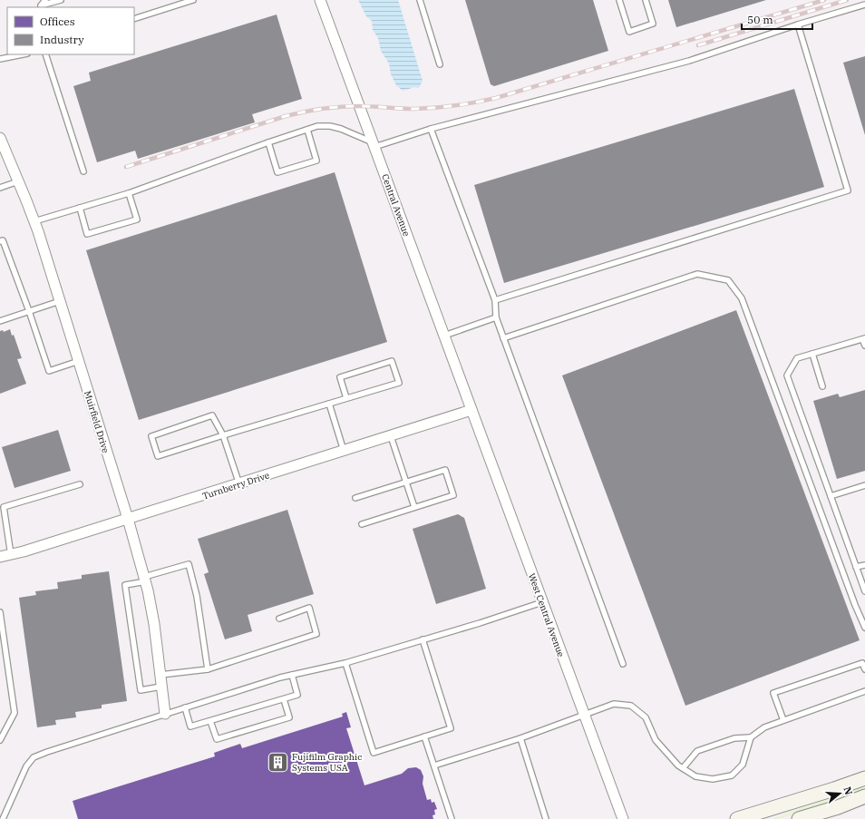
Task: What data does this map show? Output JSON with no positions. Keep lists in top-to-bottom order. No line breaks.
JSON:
{"streets":{"street":["Central Avenue","Muirfield Drive","Turnberry Drive","West Central Avenue"]},"crossings":[["Central Avenue","Turnberry Drive"],["Central Avenue","West Central Avenue"],["Muirfield Drive","Turnberry Drive"],["Turnberry Drive","West Central Avenue"]],"places":{"building":["Fujifilm Graphic Systems USA"]},"legend":["Offices","Industry"],"scale_bar":"50 m","north":"right"}
